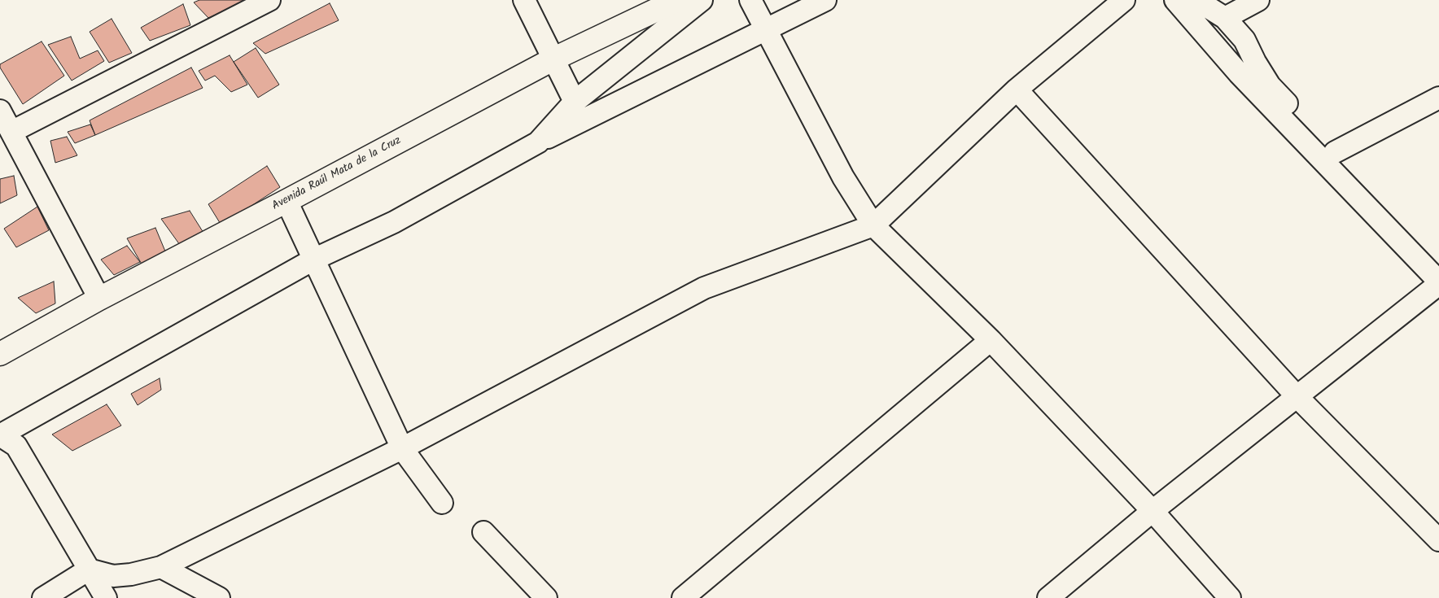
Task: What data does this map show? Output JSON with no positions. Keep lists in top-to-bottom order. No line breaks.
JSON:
{"streets":{"street":["Avenida Raúl Mata de la Cruz"]}}
